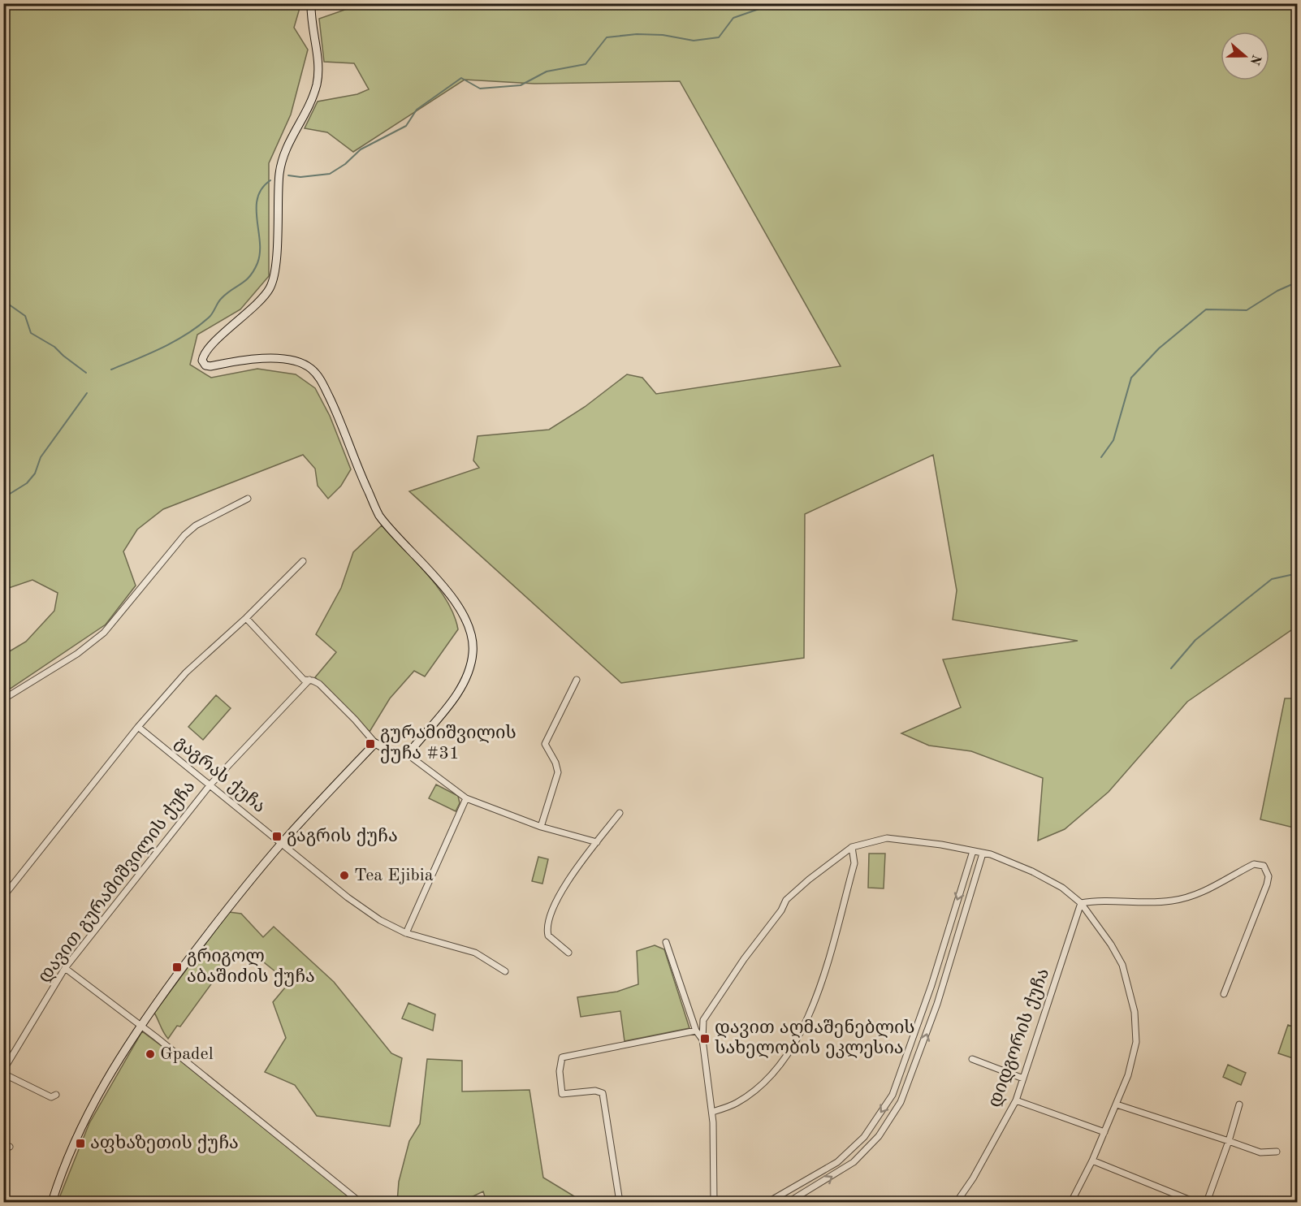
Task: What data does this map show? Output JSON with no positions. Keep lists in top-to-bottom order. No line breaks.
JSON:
{"streets":{"street":["გაგრას ქუჩა","დავით გურამიშვილის ქუჩა","დიდგორის ქუჩა"]},"crossings":[["გაგრას ქუჩა","დავით გურამიშვილის ქუჩა"]],"places":{"transit":["გურამიშვილის ქუჩა #31","გაგრის ქუჩა","გრიგოლ აბაშიძის ქუჩა","დავით აღმაშენებლის სახელობის ეკლესია","აფხაზეთის ქუჩა"],"other":["Tea Ejibia","Gpadel"]},"north":"right"}
